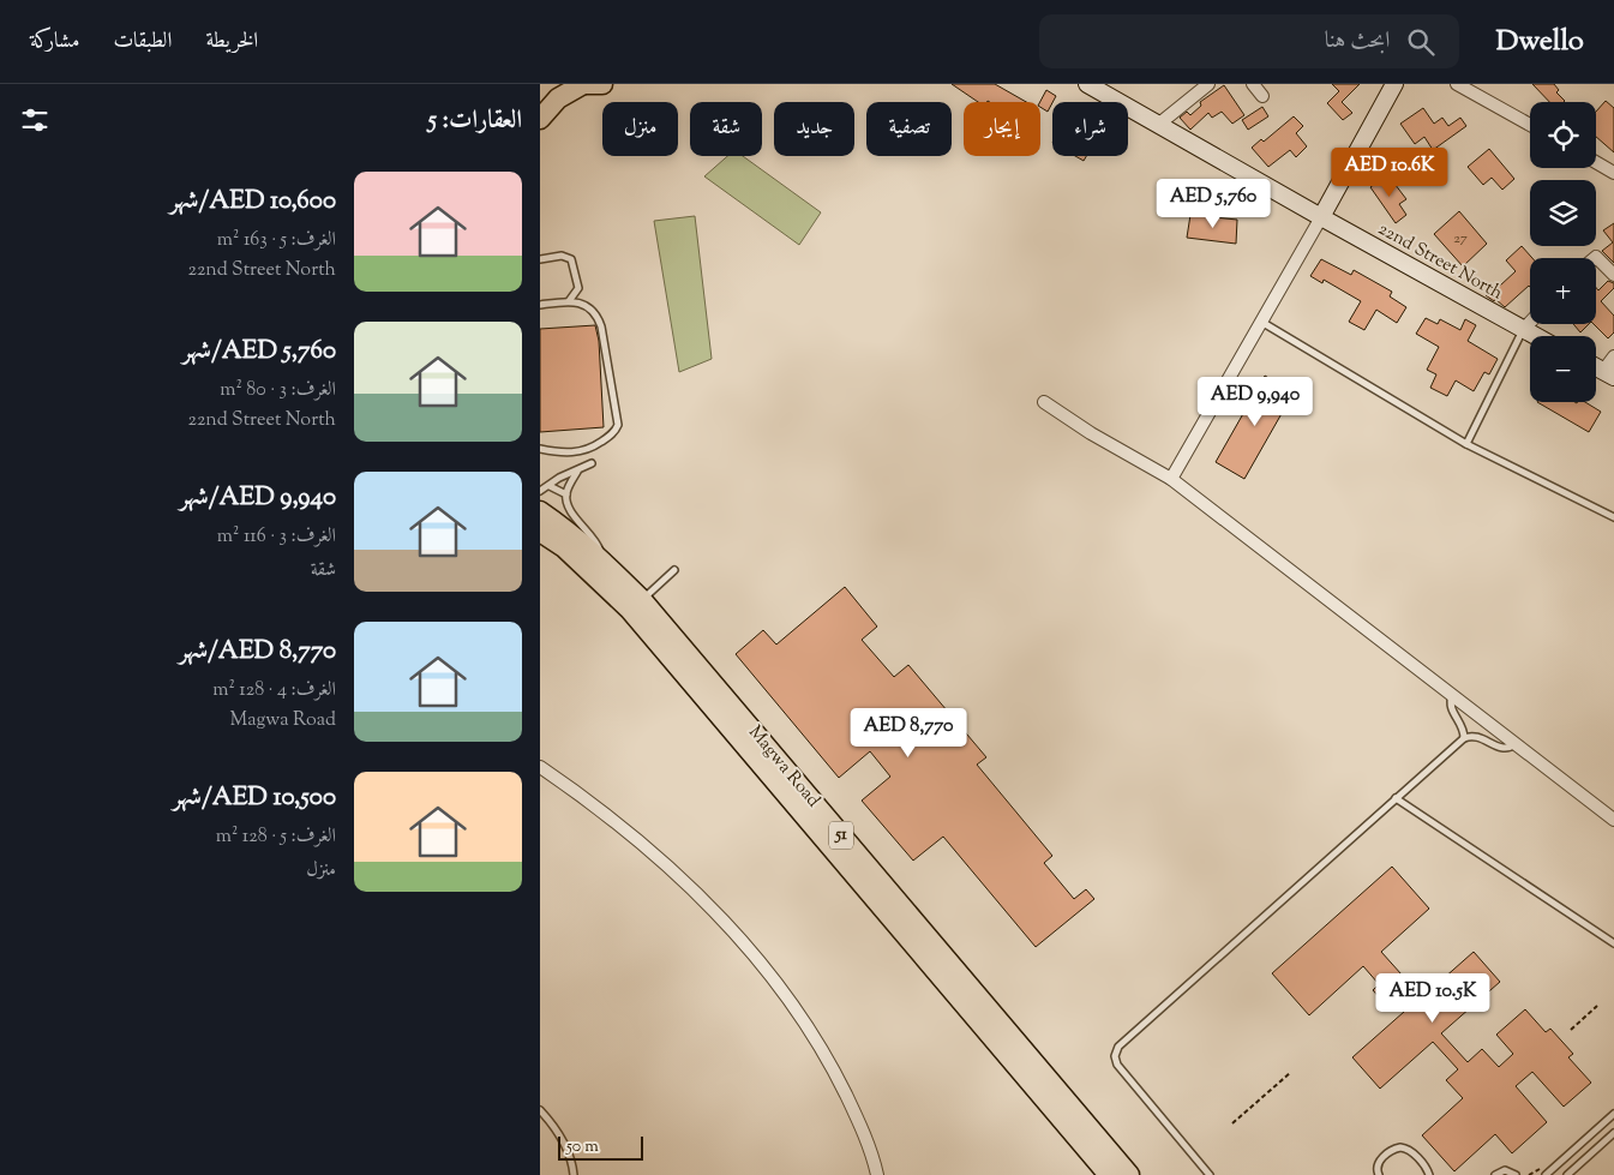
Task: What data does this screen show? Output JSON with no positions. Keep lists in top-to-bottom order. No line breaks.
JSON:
{"streets":{"main road":["Magwa Road","51"],"street":["22nd Street North"]},"house_numbers":["27"],"scale_bar":"50 m","page":{"header":"Dwello","search":"ابحث هنا","nav":["الخريطة","الطبقات","مشاركة"],"heading":"العقارات: 5","map_buttons":["+","−"],"chip":["شراء","إيجار","تصفية","جديد","شقة","منزل"],"price":["AED 10.6K","AED 5,760","AED 9,940","AED 8,770","AED 10.5K"],"list":[{"name":"AED 10,600/شهر","note":"الغرف: 5 · 163 m² · 22nd Street North"},{"name":"AED 5,760/شهر","note":"الغرف: 3 · 80 m² · 22nd Street North"},{"name":"AED 9,940/شهر","note":"الغرف: 3 · 116 m² · شقة"},{"name":"AED 8,770/شهر","note":"الغرف: 4 · 128 m² · Magwa Road"},{"name":"AED 10,500/شهر","note":"الغرف: 5 · 128 m² · منزل"}],"scale":"50 m"}}
